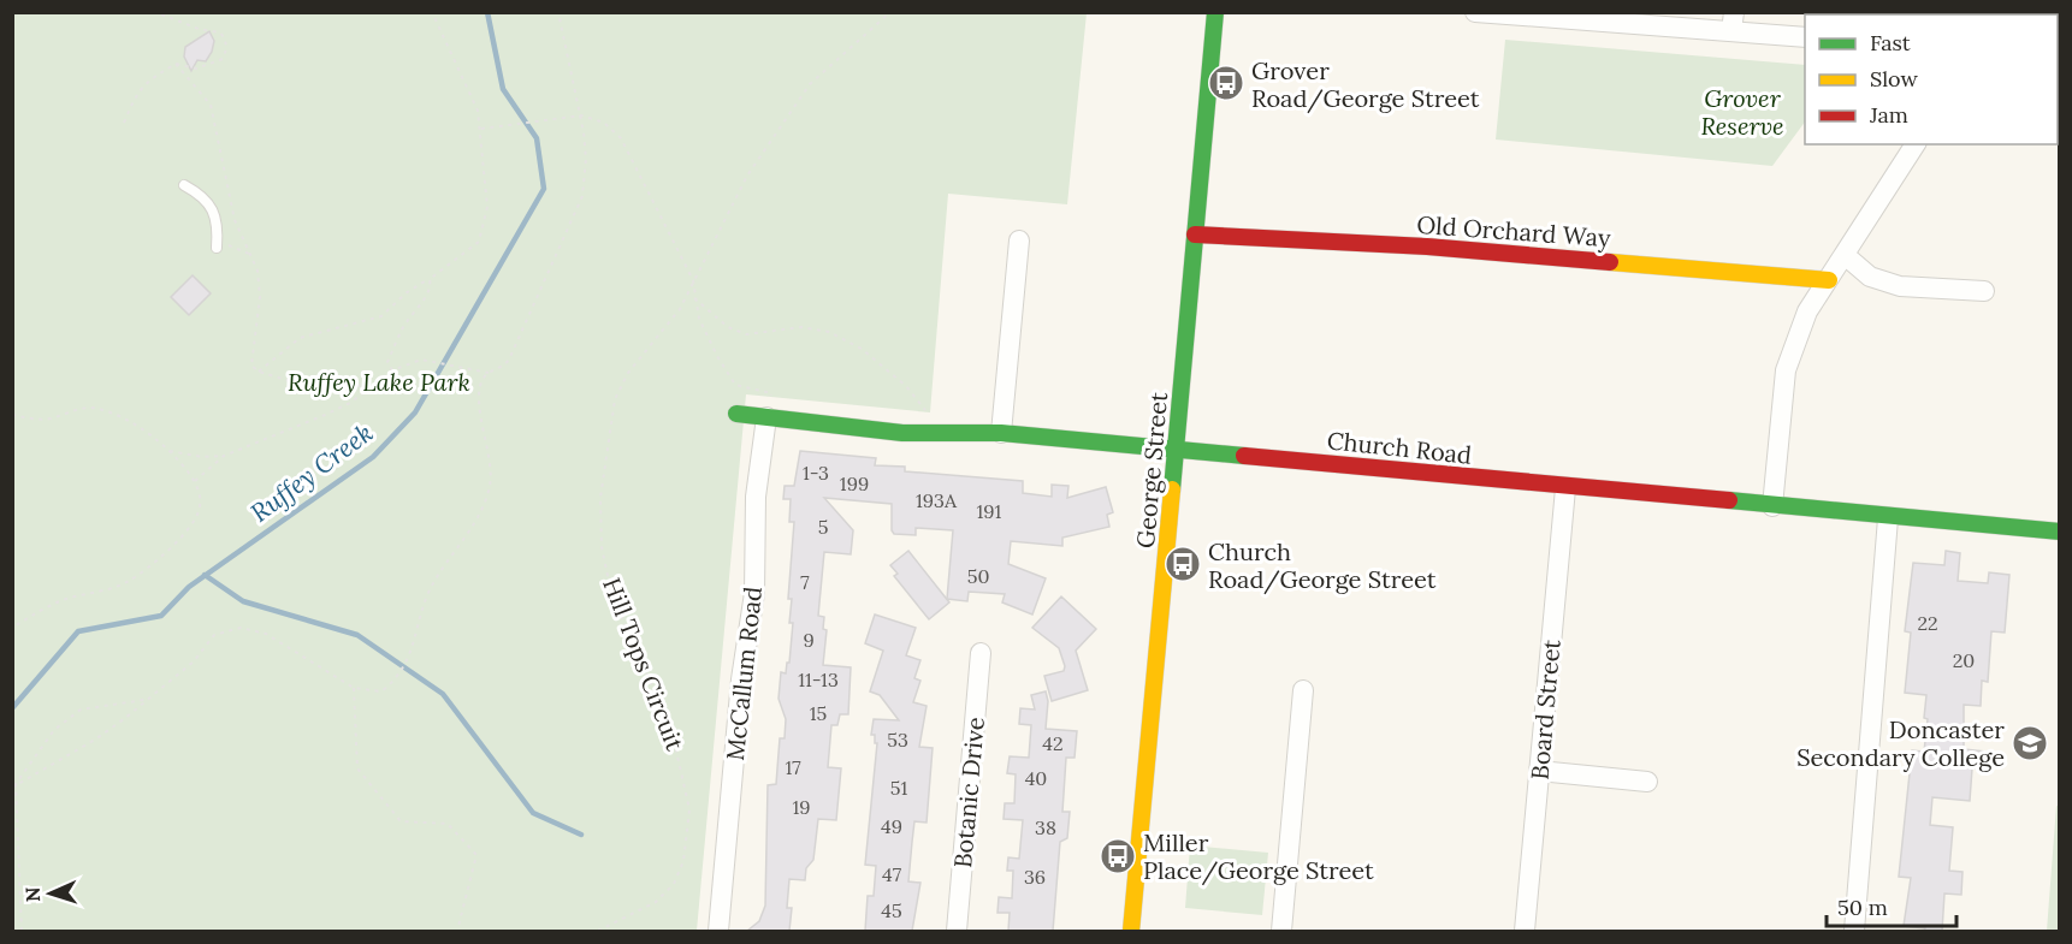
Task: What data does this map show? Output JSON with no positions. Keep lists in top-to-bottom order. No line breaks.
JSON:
{"streets":{"street":["Old Orchard Way","Church Road","George Street","McCallum Road","Board Street","Botanic Drive"],"path":["Hill Tops Circuit"]},"crossings":[["Old Orchard Way","George Street"],["Church Road","George Street"],["Church Road","McCallum Road"],["Church Road","Board Street"]],"water":["Ruffey Creek"],"parks":["Grover Reserve","Ruffey Lake Park"],"places":{"bus stop":["Grover Road/George Street","Church Road/George Street","Miller Place/George Street"],"school or university":["Doncaster Secondary College"]},"house_numbers":["1-3","199","193A","191","5","50","7","22","9","20","11-13","15","53","42","17","40","51","19","49","38","47","36","45"],"legend":["Fast","Slow","Jam"],"scale_bar":"50 m","north":"left"}
